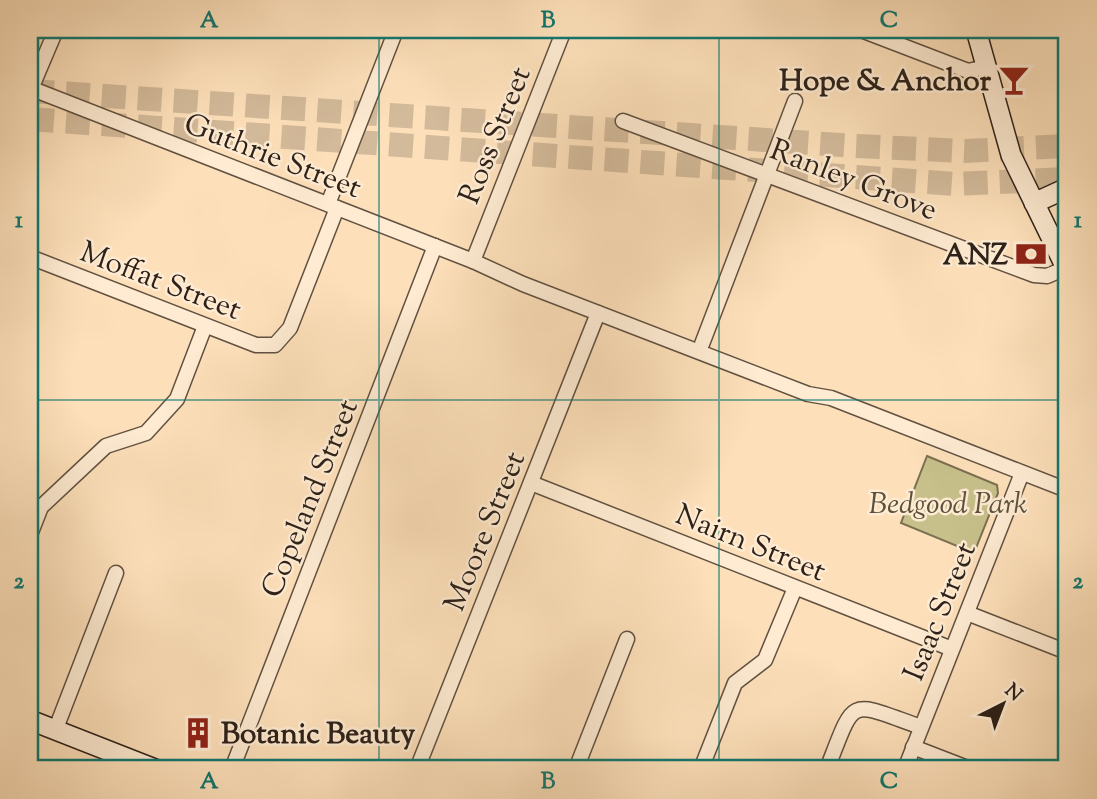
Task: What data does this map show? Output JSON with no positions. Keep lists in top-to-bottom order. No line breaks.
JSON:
{"streets":{"street":["Ross Street","Guthrie Street","Ranley Grove","Moffat Street","Copeland Street","Moore Street","Nairn Street","Isaac Street"]},"crossings":[["Ross Street","Guthrie Street"],["Guthrie Street","Moffat Street"],["Guthrie Street","Copeland Street"],["Guthrie Street","Moore Street"],["Guthrie Street","Isaac Street"],["Moore Street","Nairn Street"],["Nairn Street","Isaac Street"]],"parks":["Bedgood Park"],"places":{"bar":["Hope & Anchor"],"bank":["ANZ"],"building":["Botanic Beauty"]},"north":"top right","grid":{"columns":["A","B","C"],"rows":["1","2"]}}
